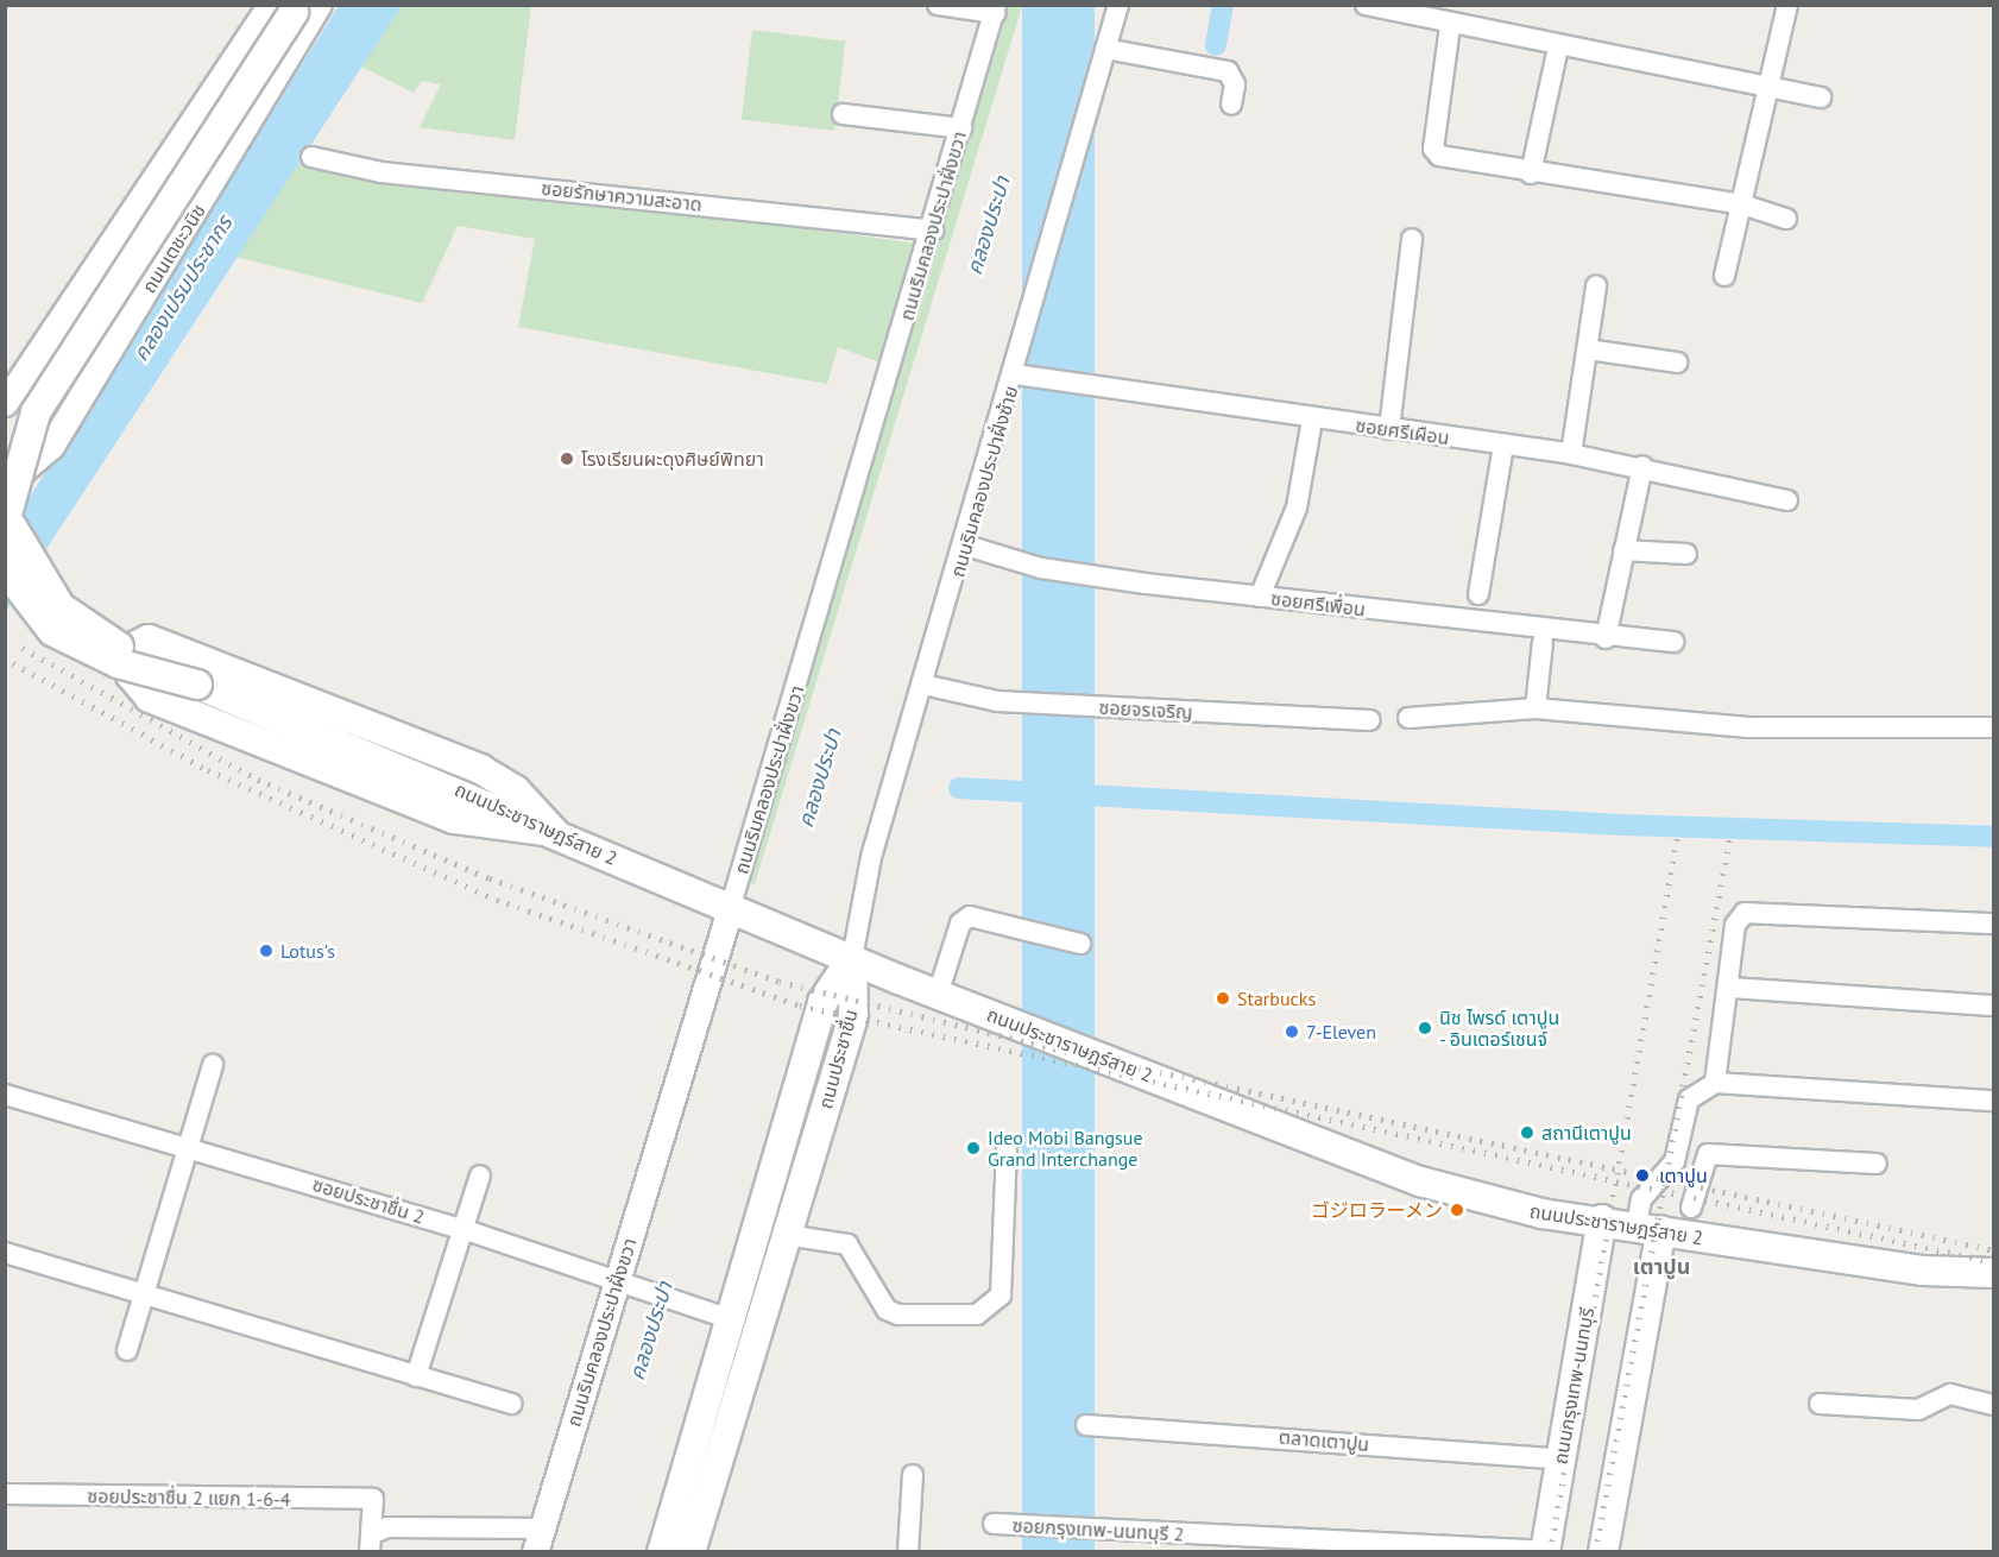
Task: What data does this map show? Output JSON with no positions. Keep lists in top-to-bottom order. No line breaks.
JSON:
{"streets":{"main road":["ถนนเตชะวนิช","ถนนประชาราษฎร์สาย 2","ถนนประชาชื่น","ถนนกรุงเทพ-นนทบุรี"],"street":["ซอยรักษาความสะอาด","ถนนริมคลองประปาฝั่งขวา","ซอยศรีเผือน","ถนนริมคลองประปาฝั่งซ้าย","ซอยศรีเพื่อน","ซอยจรเจริญ","ซอยประชาชื่น 2","ตลาดเตาปูน","ซอยประชาชื่น 2 แยก 1-6-4","ซอยกรุงเทพ-นนทบุรี 2"]},"crossings":[["ซอยรักษาความสะอาด","ถนนริมคลองประปาฝั่งขวา"],["ถนนริมคลองประปาฝั่งขวา","ถนนประชาราษฎร์สาย 2"],["ถนนริมคลองประปาฝั่งขวา","ซอยประชาชื่น 2"],["ถนนเตชะวนิช","ถนนประชาราษฎร์สาย 2"],["ซอยศรีเผือน","ถนนริมคลองประปาฝั่งซ้าย"],["ถนนริมคลองประปาฝั่งซ้าย","ซอยศรีเพื่อน"],["ถนนริมคลองประปาฝั่งซ้าย","ซอยจรเจริญ"],["ถนนริมคลองประปาฝั่งซ้าย","ถนนประชาราษฎร์สาย 2"],["ถนนริมคลองประปาฝั่งซ้าย","ถนนประชาชื่น"],["ถนนประชาราษฎร์สาย 2","ถนนประชาชื่น"],["ถนนประชาราษฎร์สาย 2","ถนนกรุงเทพ-นนทบุรี"],["ถนนประชาชื่น","ซอยประชาชื่น 2"],["ถนนกรุงเทพ-นนทบุรี","ตลาดเตาปูน"],["ถนนกรุงเทพ-นนทบุรี","ซอยกรุงเทพ-นนทบุรี 2"]],"districts":["เตาปูน"],"water":["คลองประปา","คลองเปรมประชากร"],"places":["โรงเรียนผะดุงศิษย์พิทยา","Lotus's","Starbucks","นิช ไพรด์ เตาปูน - อินเตอร์เชนจ์","7-Eleven","สถานีเตาปูน","Ideo Mobi Bangsue Grand Interchange","เตาปูน","ゴジロラーメン"]}
